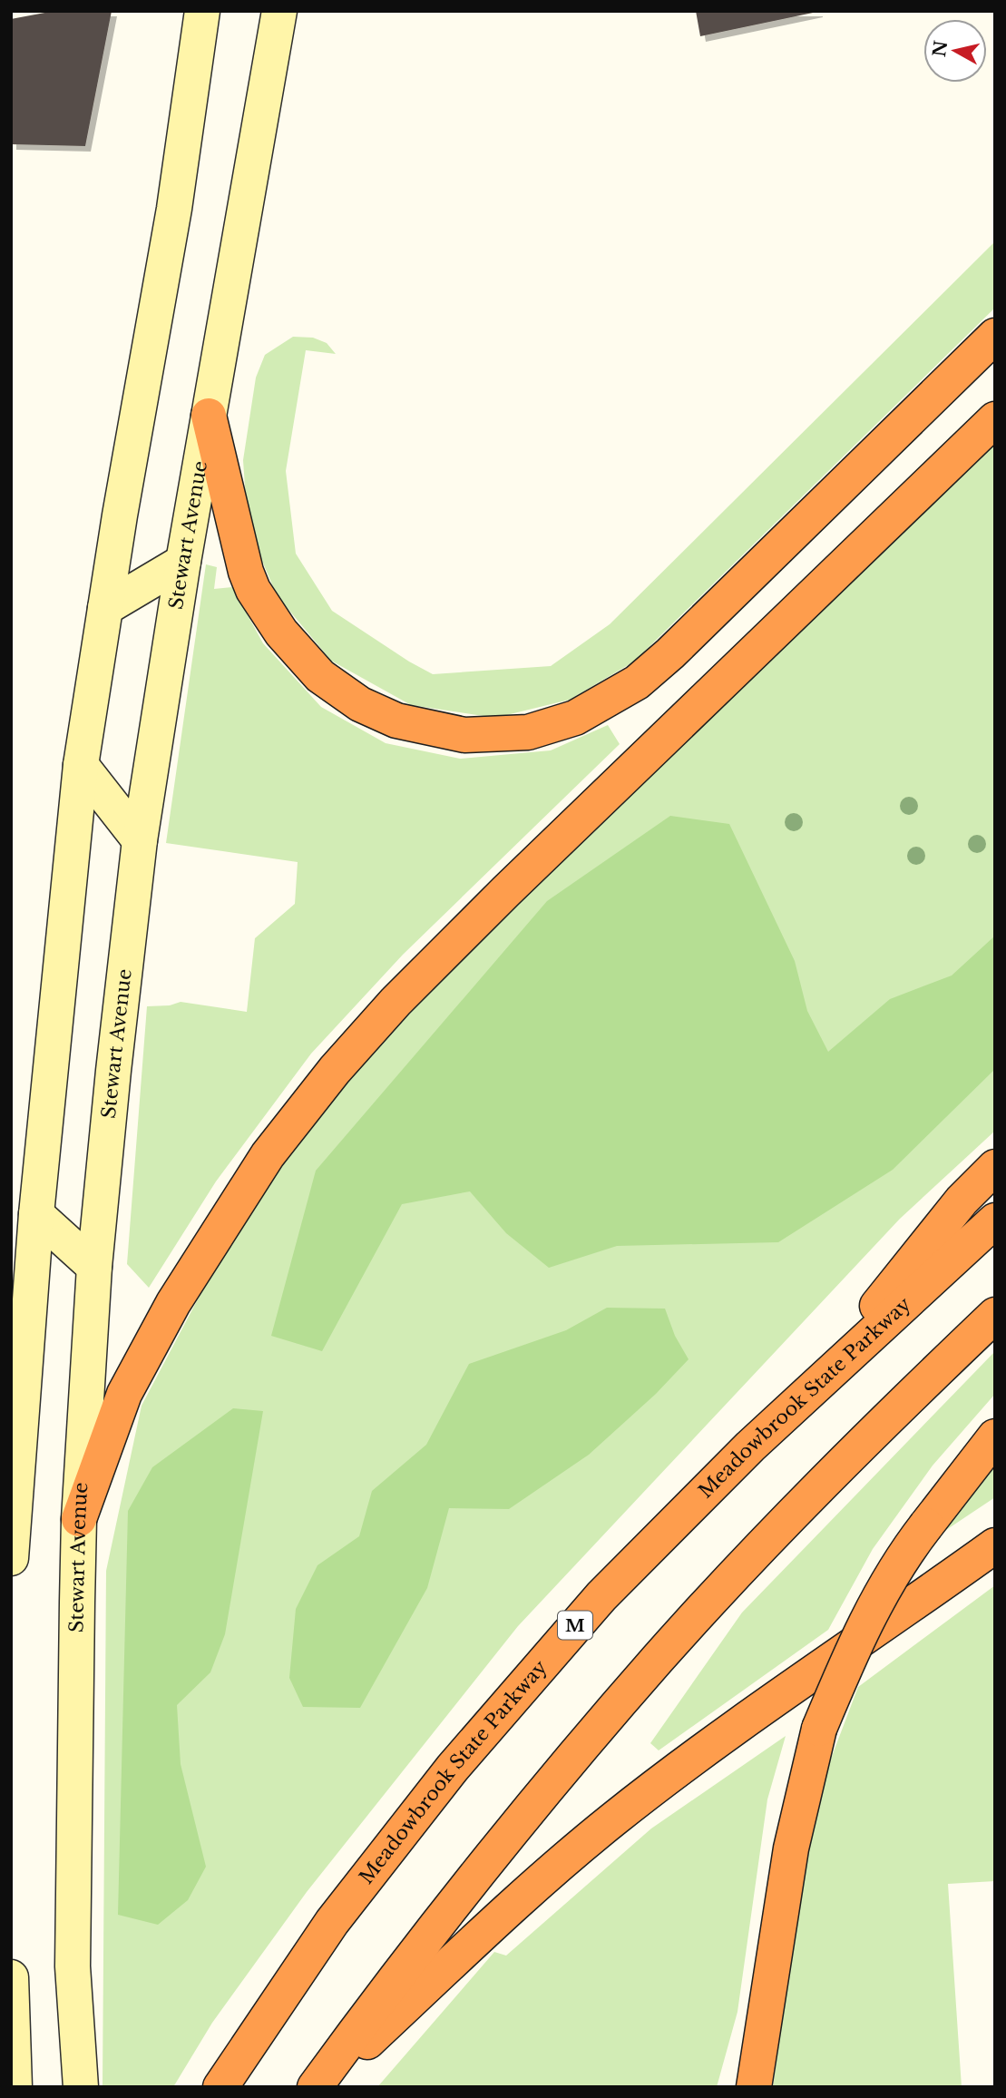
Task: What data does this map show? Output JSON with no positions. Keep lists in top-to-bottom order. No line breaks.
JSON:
{"streets":{"highway":["Meadowbrook State Parkway","M"],"main road":["Stewart Avenue"]},"north":"left"}
